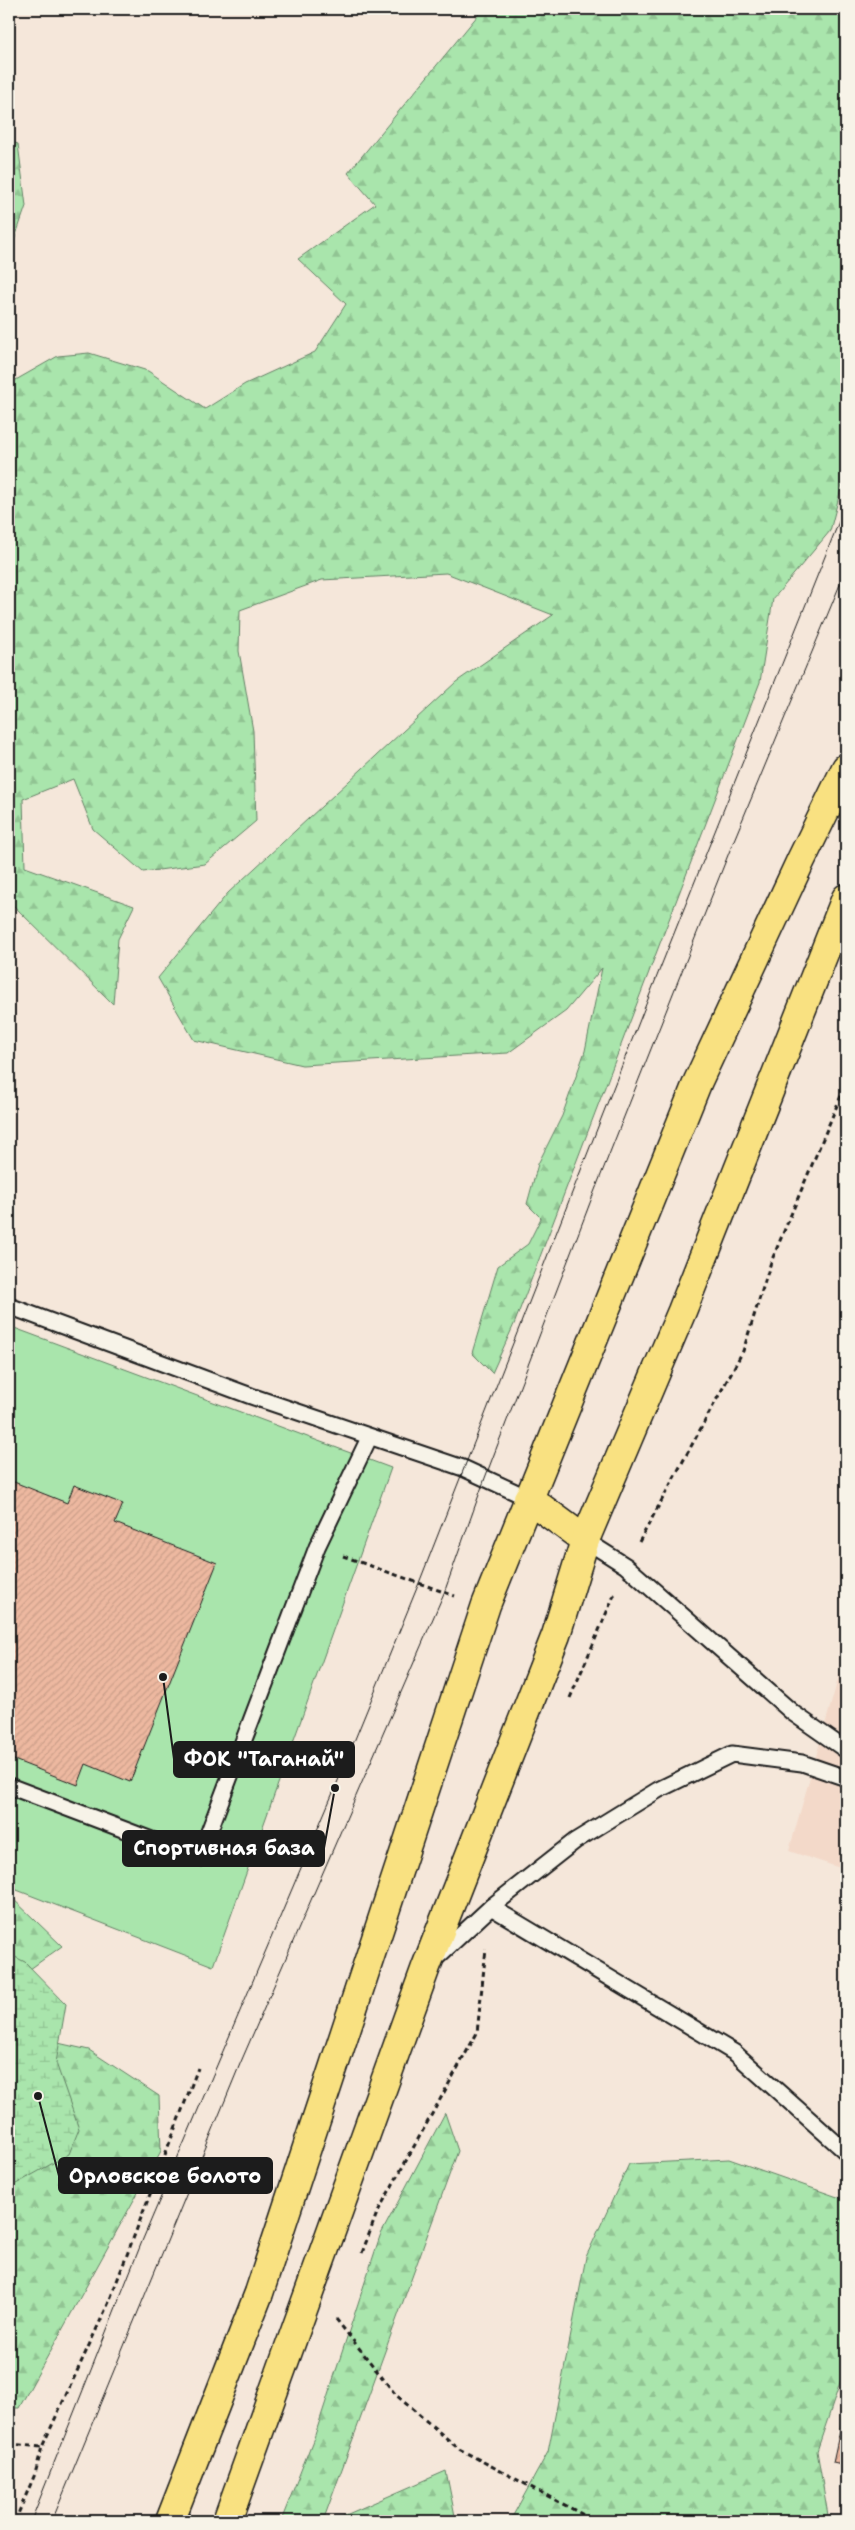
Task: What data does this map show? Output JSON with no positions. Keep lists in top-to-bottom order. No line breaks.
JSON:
{"places":["ФОК \"Таганай\"","Спортивная база","Орловское болото"]}
